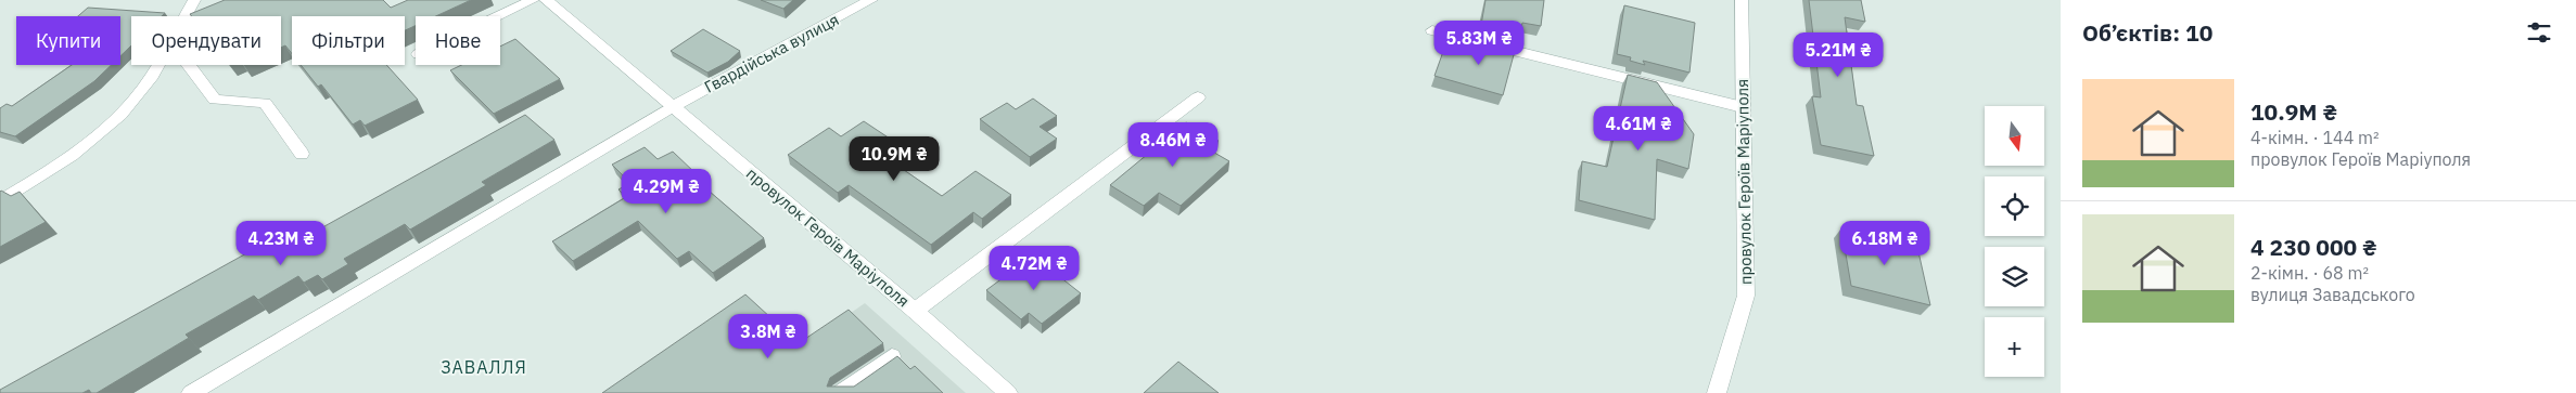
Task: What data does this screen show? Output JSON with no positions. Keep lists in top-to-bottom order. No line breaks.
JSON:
{"streets":{"street":["Гвардійська вулиця","провулок Героїв Маріуполя"]},"crossings":[["Гвардійська вулиця","провулок Героїв Маріуполя"]],"districts":["ЗАВАЛЛЯ"],"north":"bottom","page":{"heading":"Об’єктів: 10","chip":["Купити","Орендувати","Фільтри","Нове"],"price":["5.83M ₴","5.21M ₴","4.61M ₴","8.46M ₴","10.9M ₴","4.29M ₴","4.23M ₴","6.18M ₴","4.72M ₴","3.8M ₴"],"list":[{"name":"10.9M ₴","note":"4-кімн. · 144 m² · провулок Героїв Маріуполя"},{"name":"4 230 000 ₴","note":"2-кімн. · 68 m² · вулиця Завадського"}],"map_buttons":"+"}}
